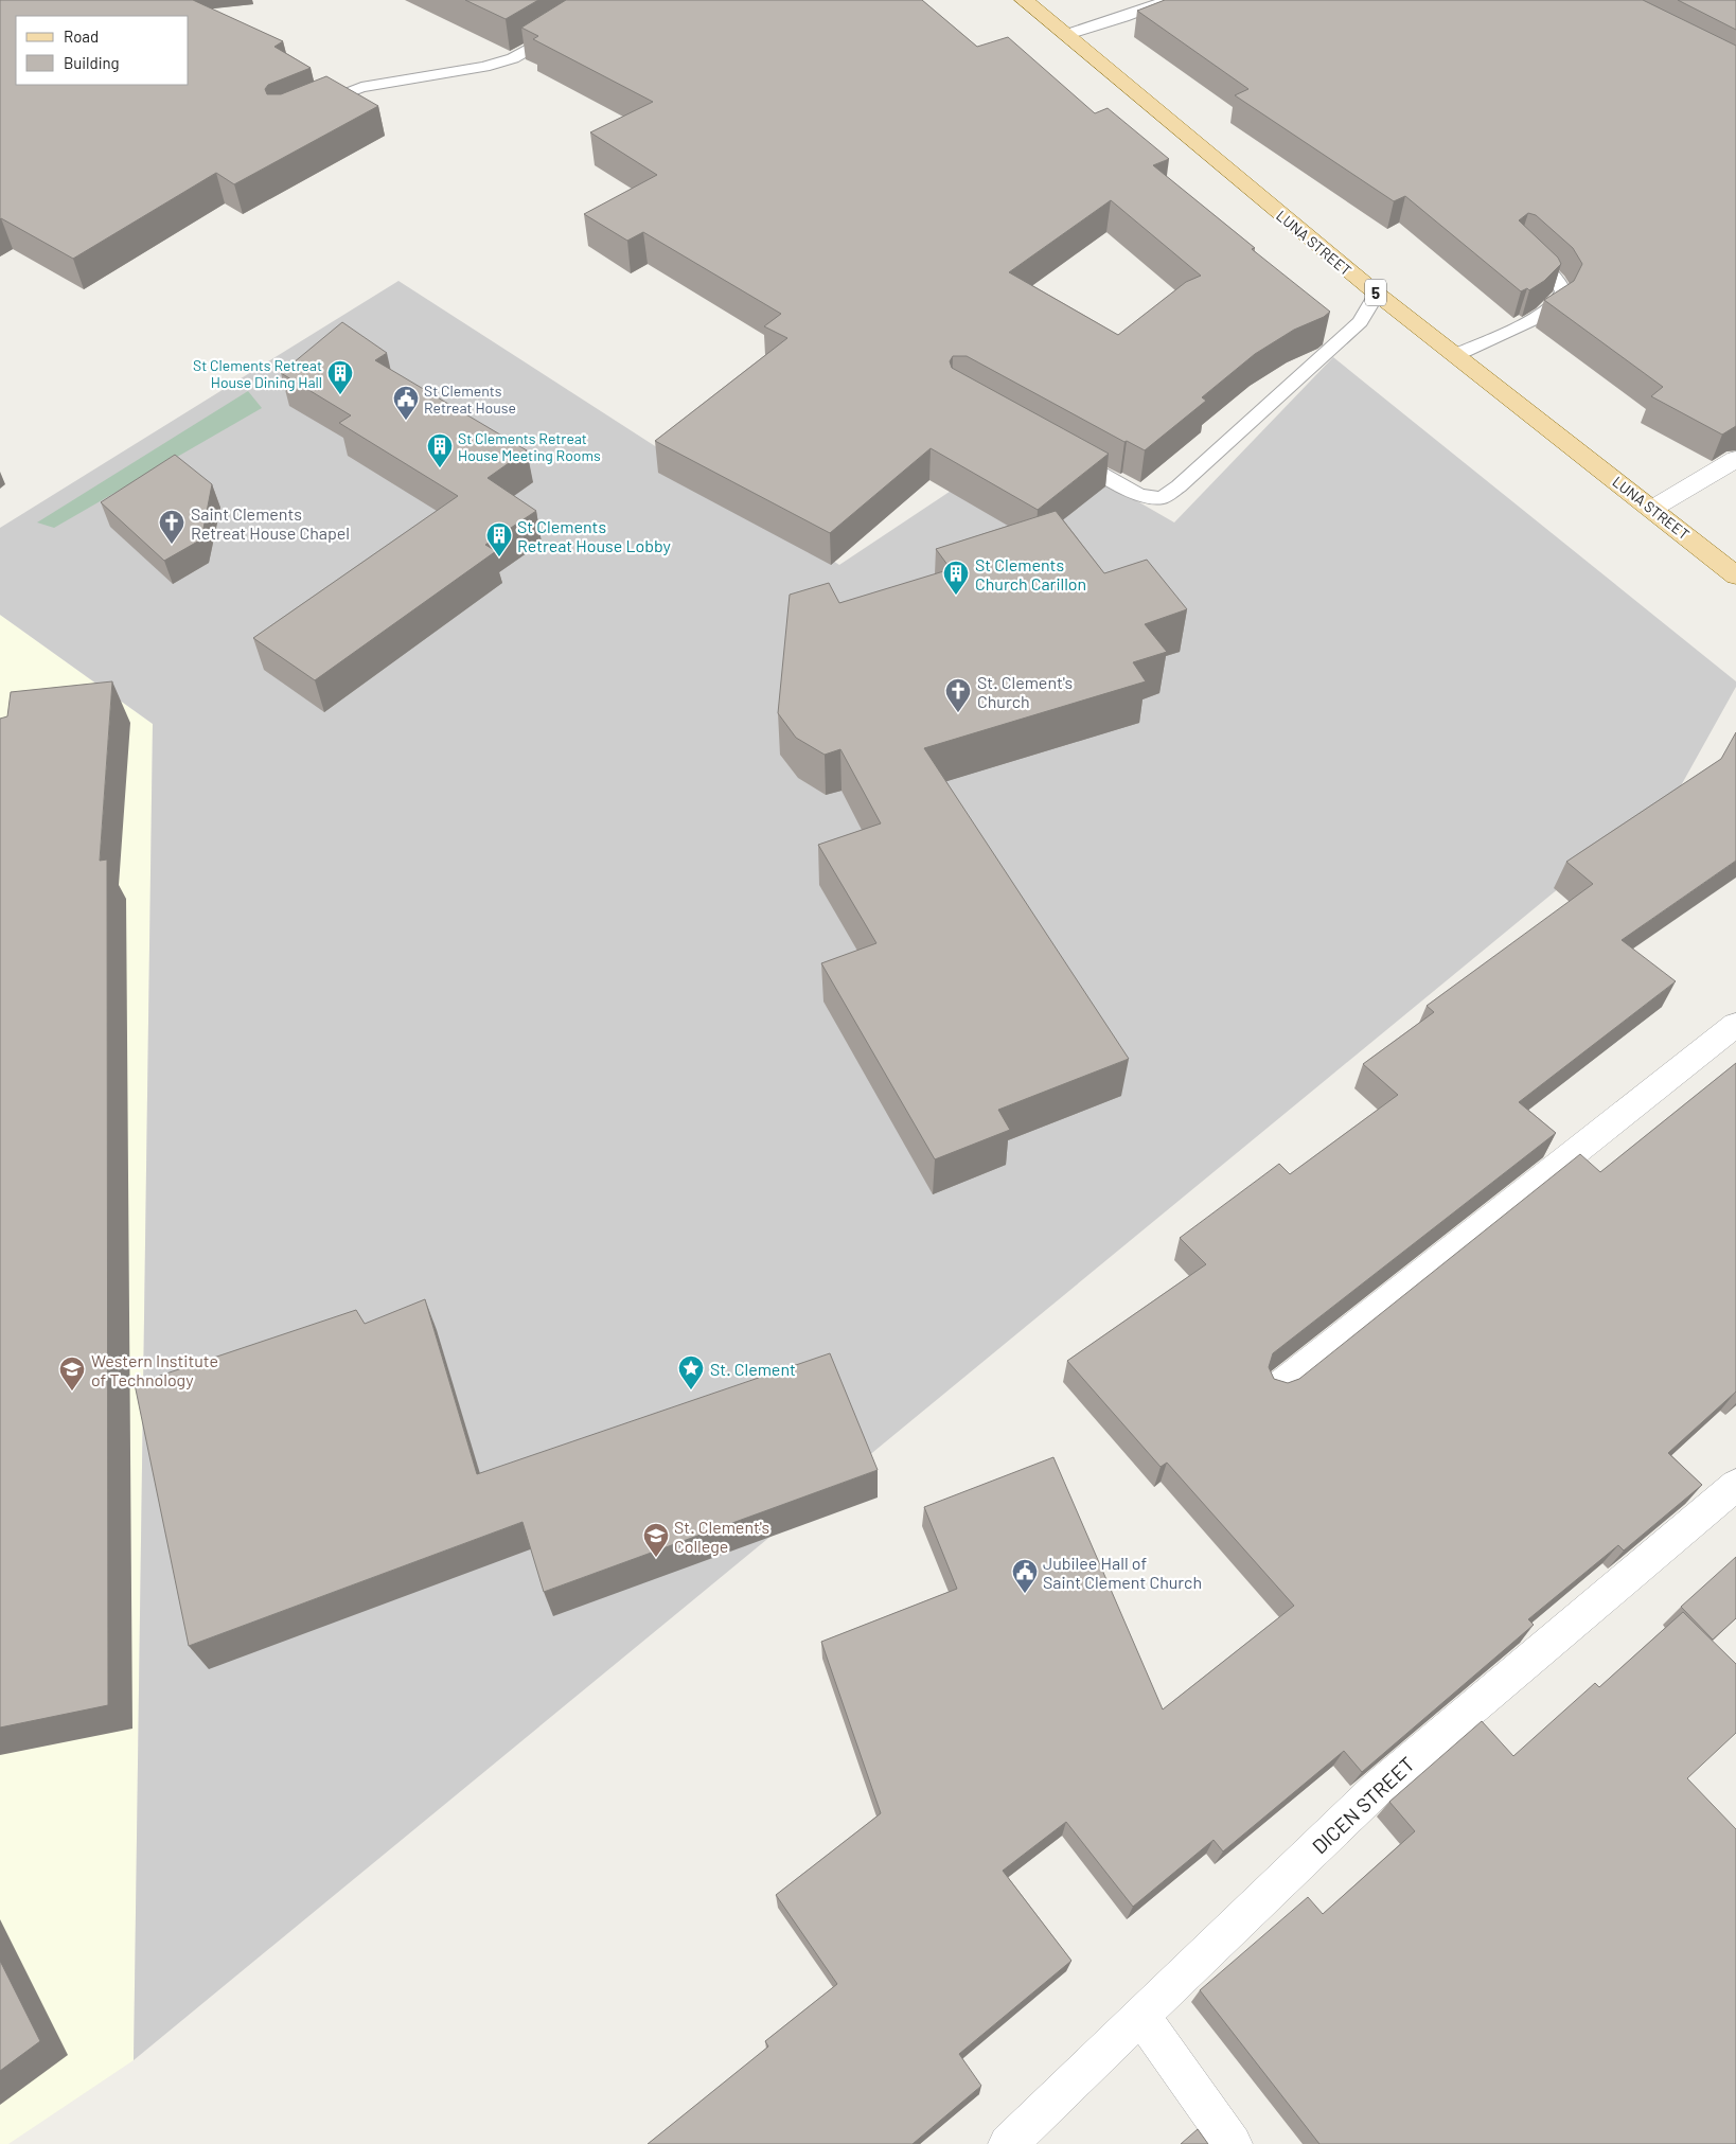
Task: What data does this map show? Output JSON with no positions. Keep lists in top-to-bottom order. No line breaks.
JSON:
{"streets":{"main road":["LUNA STREET","5"],"street":["DICEN STREET"]},"places":{"building":["St Clements Retreat House Dining Hall","St Clements Retreat House Meeting Rooms","St Clements Retreat House Lobby","St Clements Church Carillon"],"public building":["St Clements Retreat House","Jubilee Hall of Saint Clement Church"],"church":["Saint Clements Retreat House Chapel","St. Clement's Church"],"place":["St. Clement"],"school or university":["Western Institute of Technology","St. Clement's College"]},"legend":["Road","Building"]}
